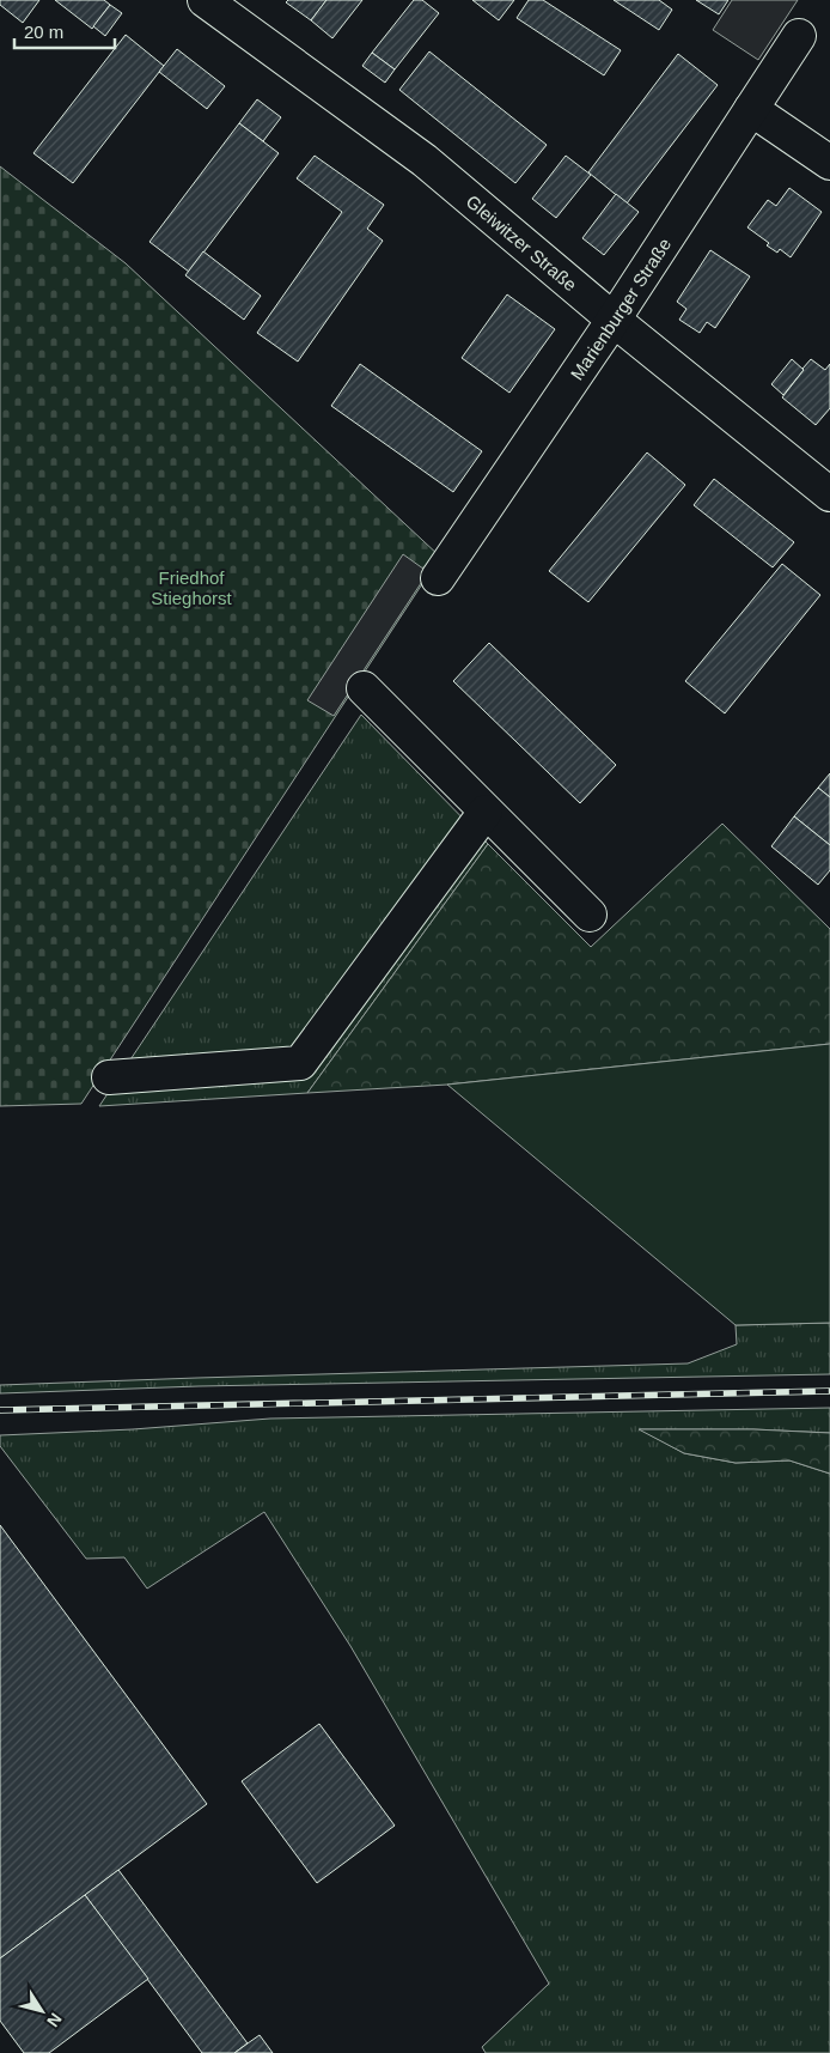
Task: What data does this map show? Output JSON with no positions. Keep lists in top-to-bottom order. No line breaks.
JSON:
{"streets":{"street":["Gleiwitzer Straße","Marienburger Straße"]},"crossings":[["Gleiwitzer Straße","Marienburger Straße"]],"parks":["Friedhof Stieghorst"],"scale_bar":"20 m","north":"bottom right"}
